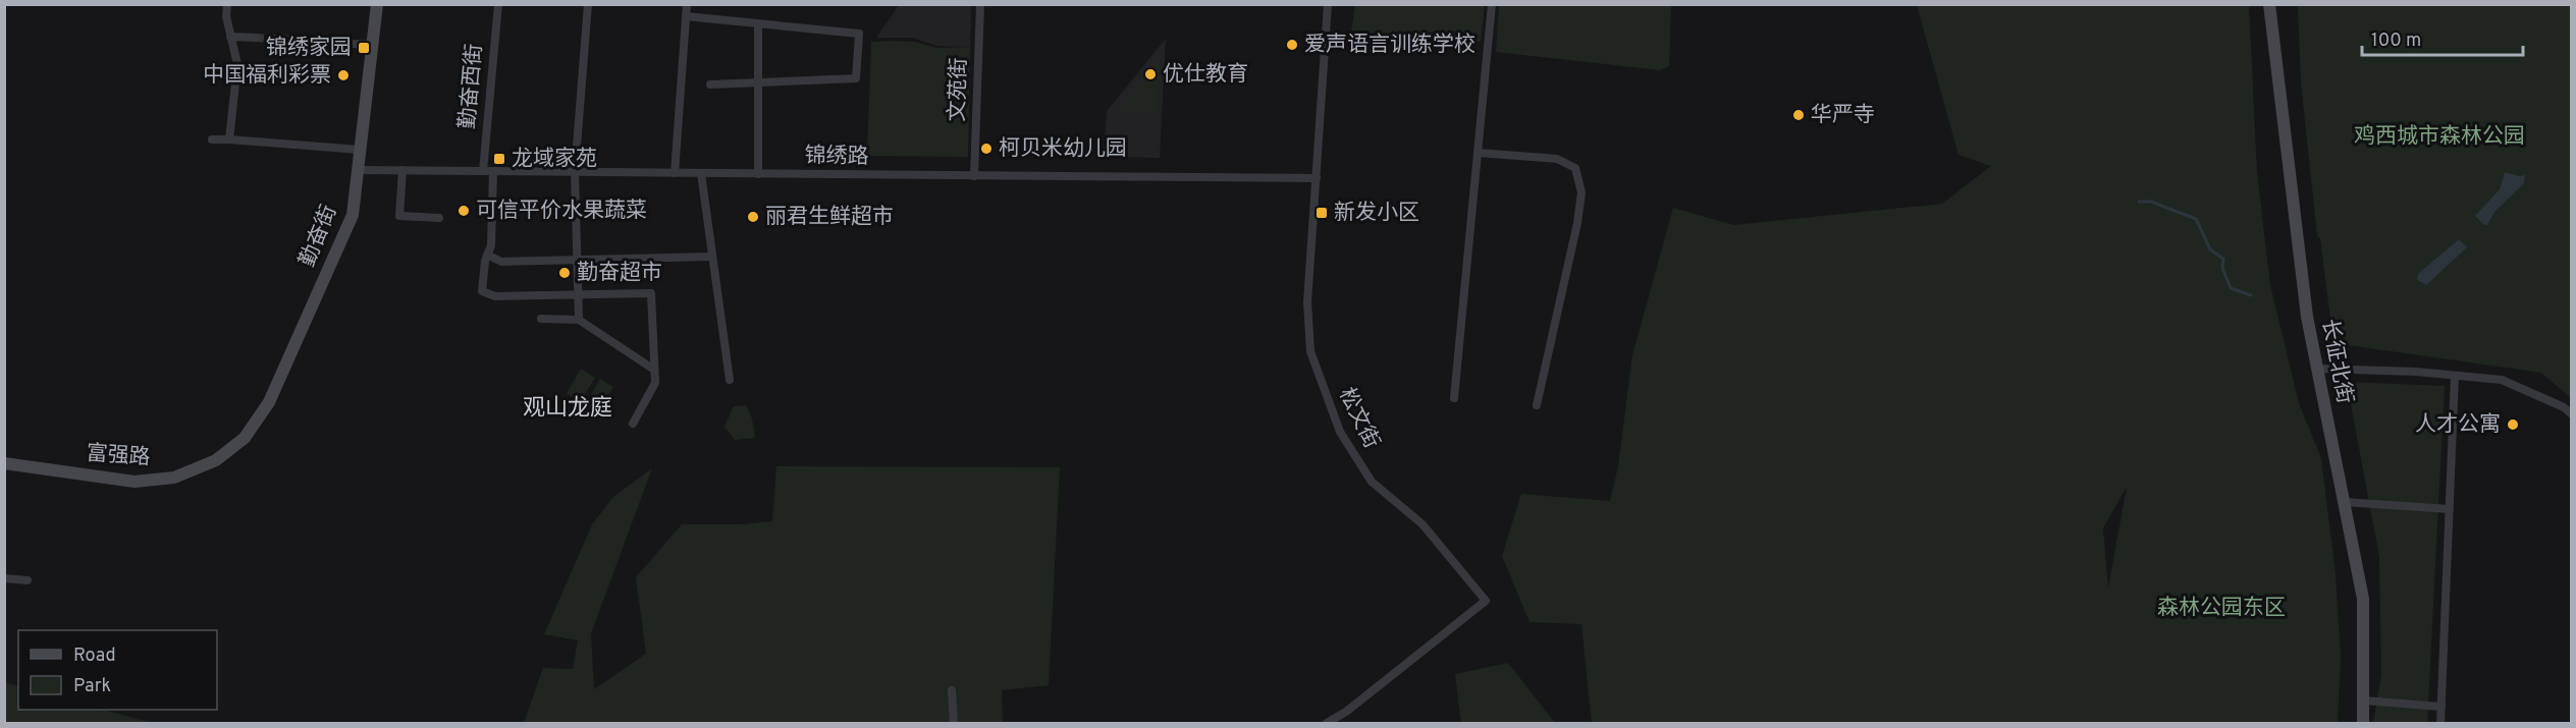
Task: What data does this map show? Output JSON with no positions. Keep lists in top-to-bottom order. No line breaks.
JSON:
{"streets":{"main road":["勤奋街","长征北街","富强路"],"street":["勤奋西街","文苑街","锦绣路","松文街"]},"crossings":[["勤奋西街","锦绣路"],["文苑街","锦绣路"],["锦绣路","勤奋街"],["锦绣路","松文街"],["勤奋街","富强路"]],"districts":["观山龙庭"],"parks":["鸡西城市森林公园","森林公园东区"],"places":{"other":["爱声语言训练学校","优仕教育","中国福利彩票","华严寺","柯贝米幼儿园","可信平价水果蔬菜","丽君生鲜超市","勤奋超市","人才公寓"],"transit":["锦绣家园","龙域家苑","新发小区"]},"legend":["Road","Park"],"scale_bar":"100 m"}
